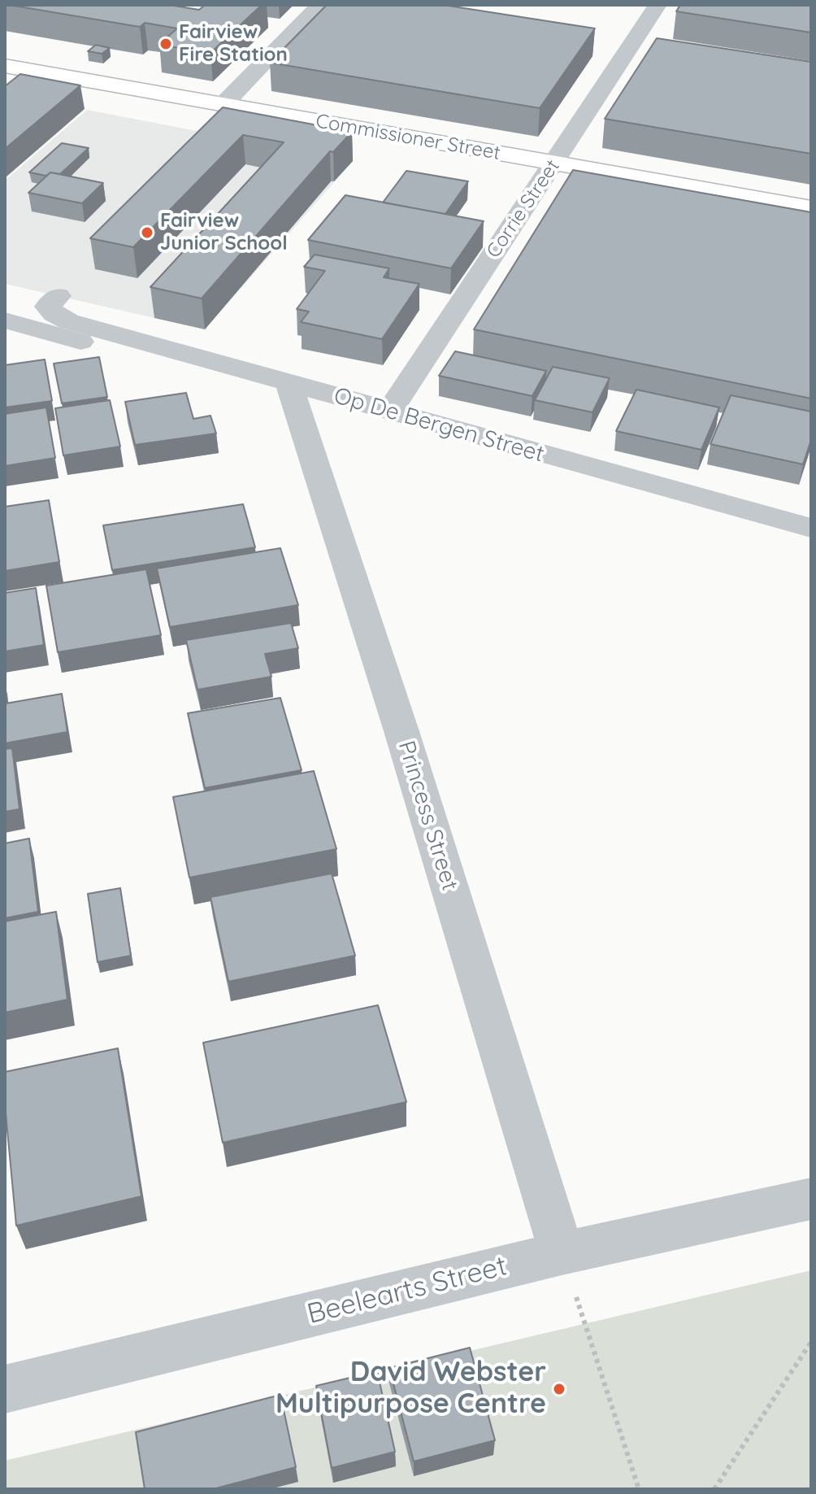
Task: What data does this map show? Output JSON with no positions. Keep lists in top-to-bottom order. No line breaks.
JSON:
{"streets":{"main road":["Commissioner Street"],"street":["Corrie Street","Op De Bergen Street","Princess Street","Beelearts Street"]},"crossings":[["Commissioner Street","Corrie Street"],["Corrie Street","Op De Bergen Street"],["Op De Bergen Street","Princess Street"],["Princess Street","Beelearts Street"]],"places":["Fairview Fire Station","Fairview Junior School","David Webster Multipurpose Centre"]}
